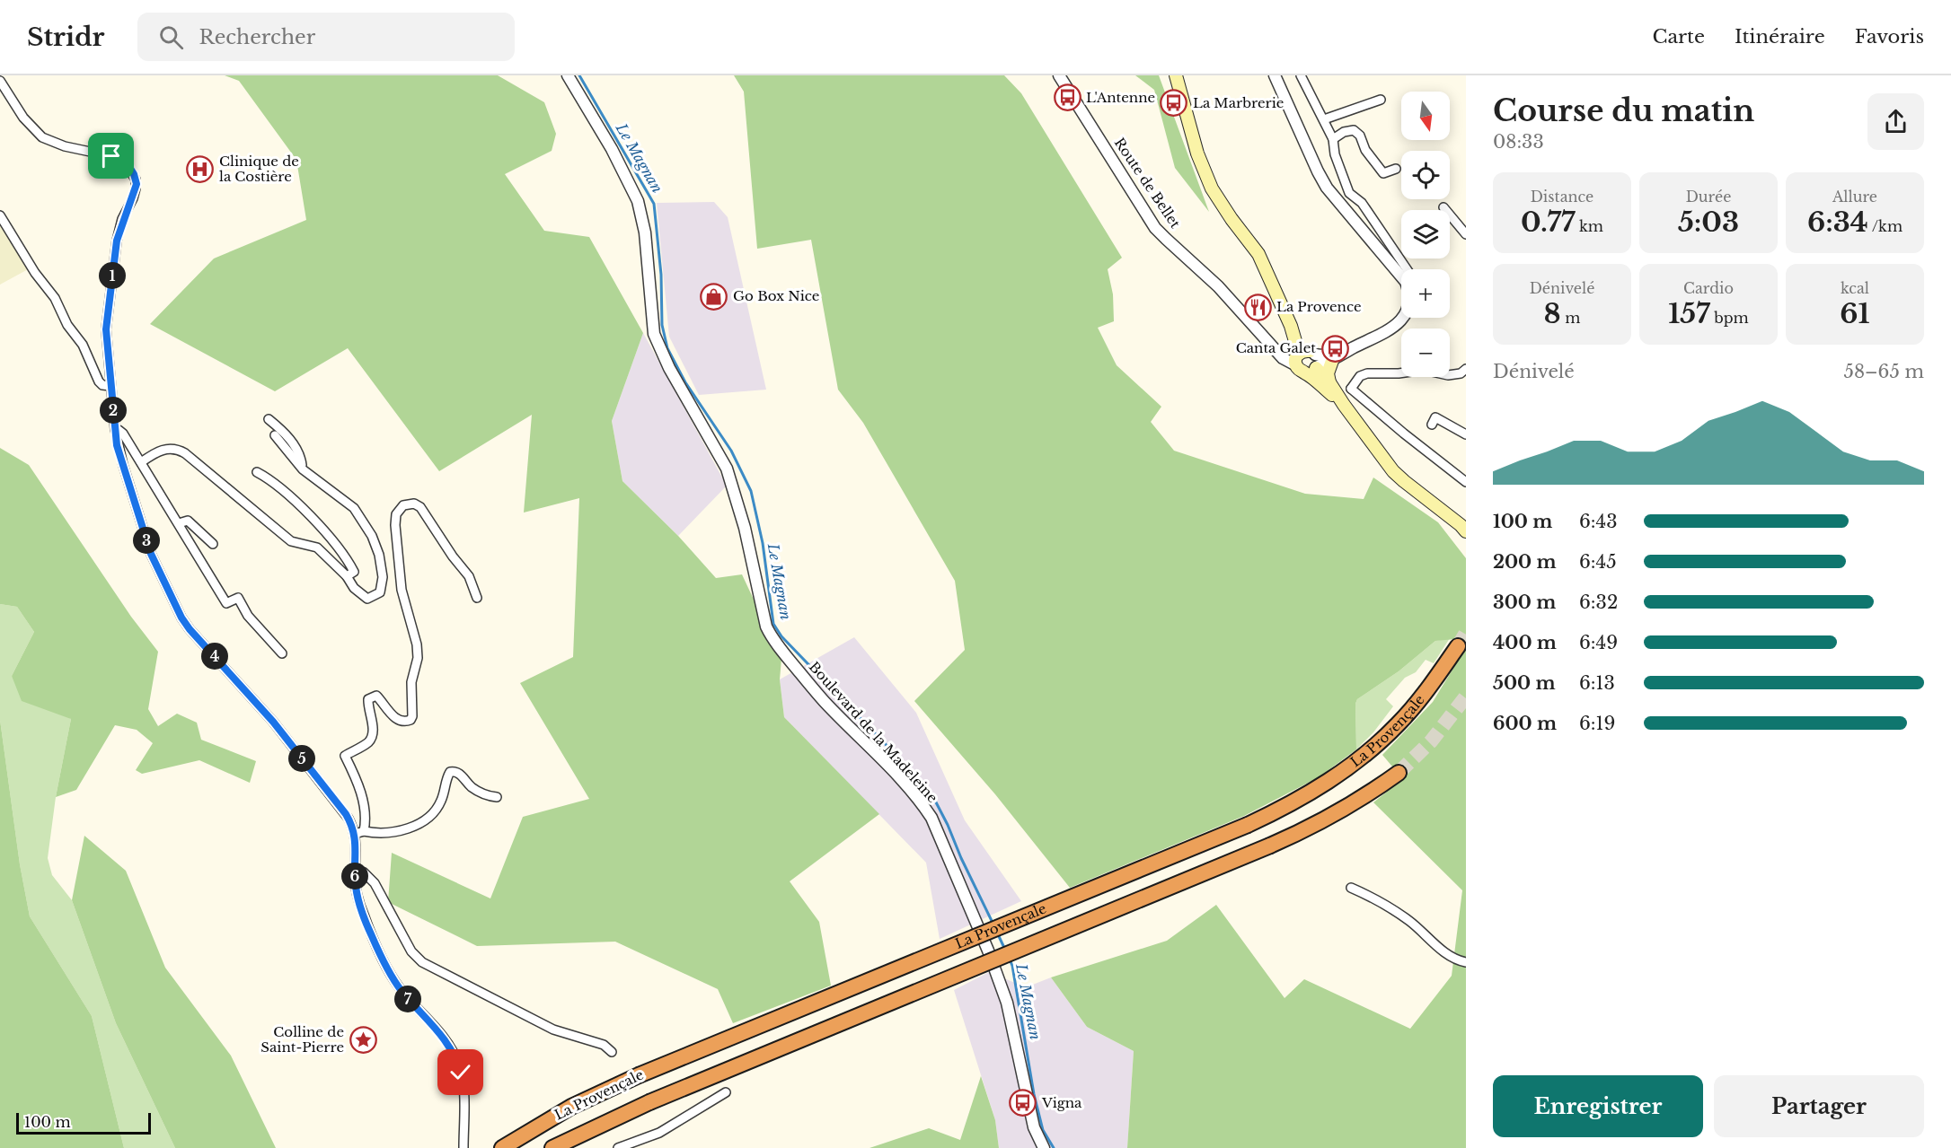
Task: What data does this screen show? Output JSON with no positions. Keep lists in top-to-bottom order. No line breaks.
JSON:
{"streets":{"highway":["La Provençale"],"street":["Route de Bellet","Boulevard de la Madeleine"]},"water":["Le Magnan"],"places":{"bus stop":["L'Antenne","La Marbrerie","Canta Galet","Vigna"],"hospital":["Clinique de la Costière"],"shop":["Go Box Nice"],"restaurant":["La Provence"],"place":["Colline de Saint-Pierre"]},"scale_bar":"100 m","north":"bottom","page":{"header":"Stridr","search":"Rechercher","nav":["Carte","Itinéraire","Favoris"],"heading":["Course du matin","08:33"],"map_buttons":["+","−"],"stats":[["Distance","0.77 km"],["Durée","5:03"],["Allure","6:34 /km"],["Dénivelé","8 m"],["Cardio","157 bpm"],["kcal","61"]],"pins":["1","2","3","4","5","6","7"],"chart":["Dénivelé","58–65 m"],"list":[{"name":"100 m","note":"6:43"},{"name":"200 m","note":"6:45"},{"name":"300 m","note":"6:32"},{"name":"400 m","note":"6:49"},{"name":"500 m","note":"6:13"},{"name":"600 m","note":"6:19"}],"buttons":["Enregistrer","Partager"],"scale":"100 m"}}
